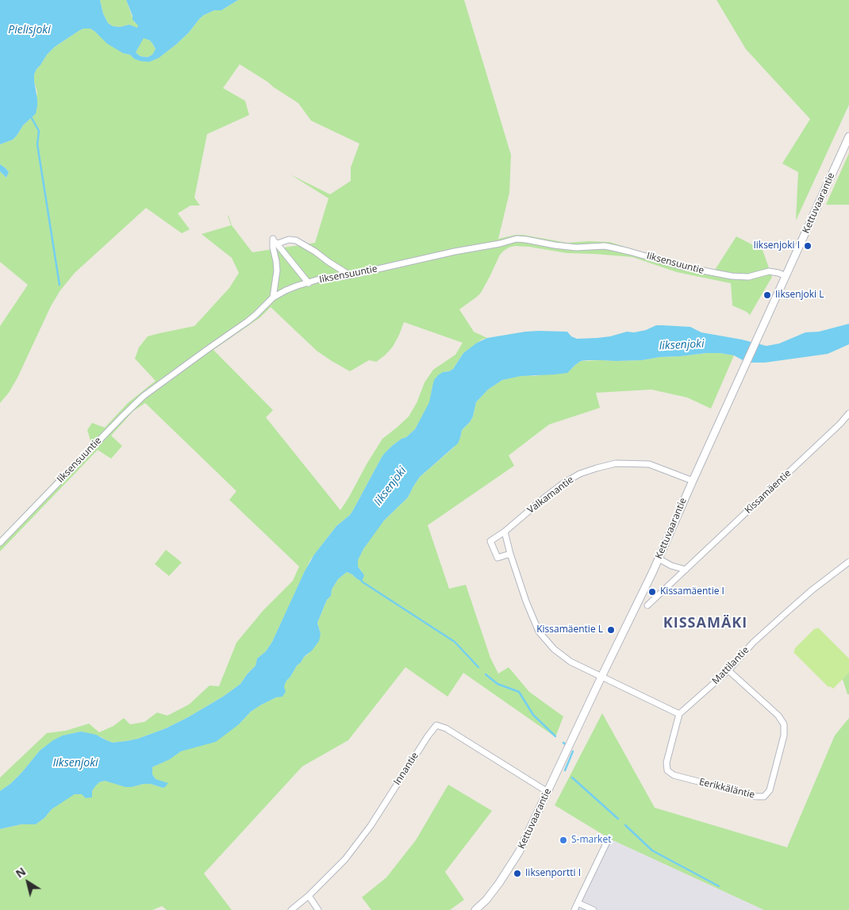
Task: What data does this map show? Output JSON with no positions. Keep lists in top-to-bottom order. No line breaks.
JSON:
{"streets":{"street":["Kettuvaarantie","Iiksensuuntie","Kissamäentie","Valkamantie","Mattilantie","Innantie","Eerikkäläntie"]},"crossings":[["Kettuvaarantie","Iiksensuuntie"],["Kettuvaarantie","Valkamantie"],["Kettuvaarantie","Innantie"],["Mattilantie","Eerikkäläntie"]],"districts":["KISSAMÄKI"],"water":["Pielisjoki","Iiksenjoki"],"places":["Iiksenjoki I","Iiksenjoki L","Kissamäentie I","Kissamäentie L","S-market","Iiksenportti I"],"north":"top left"}
